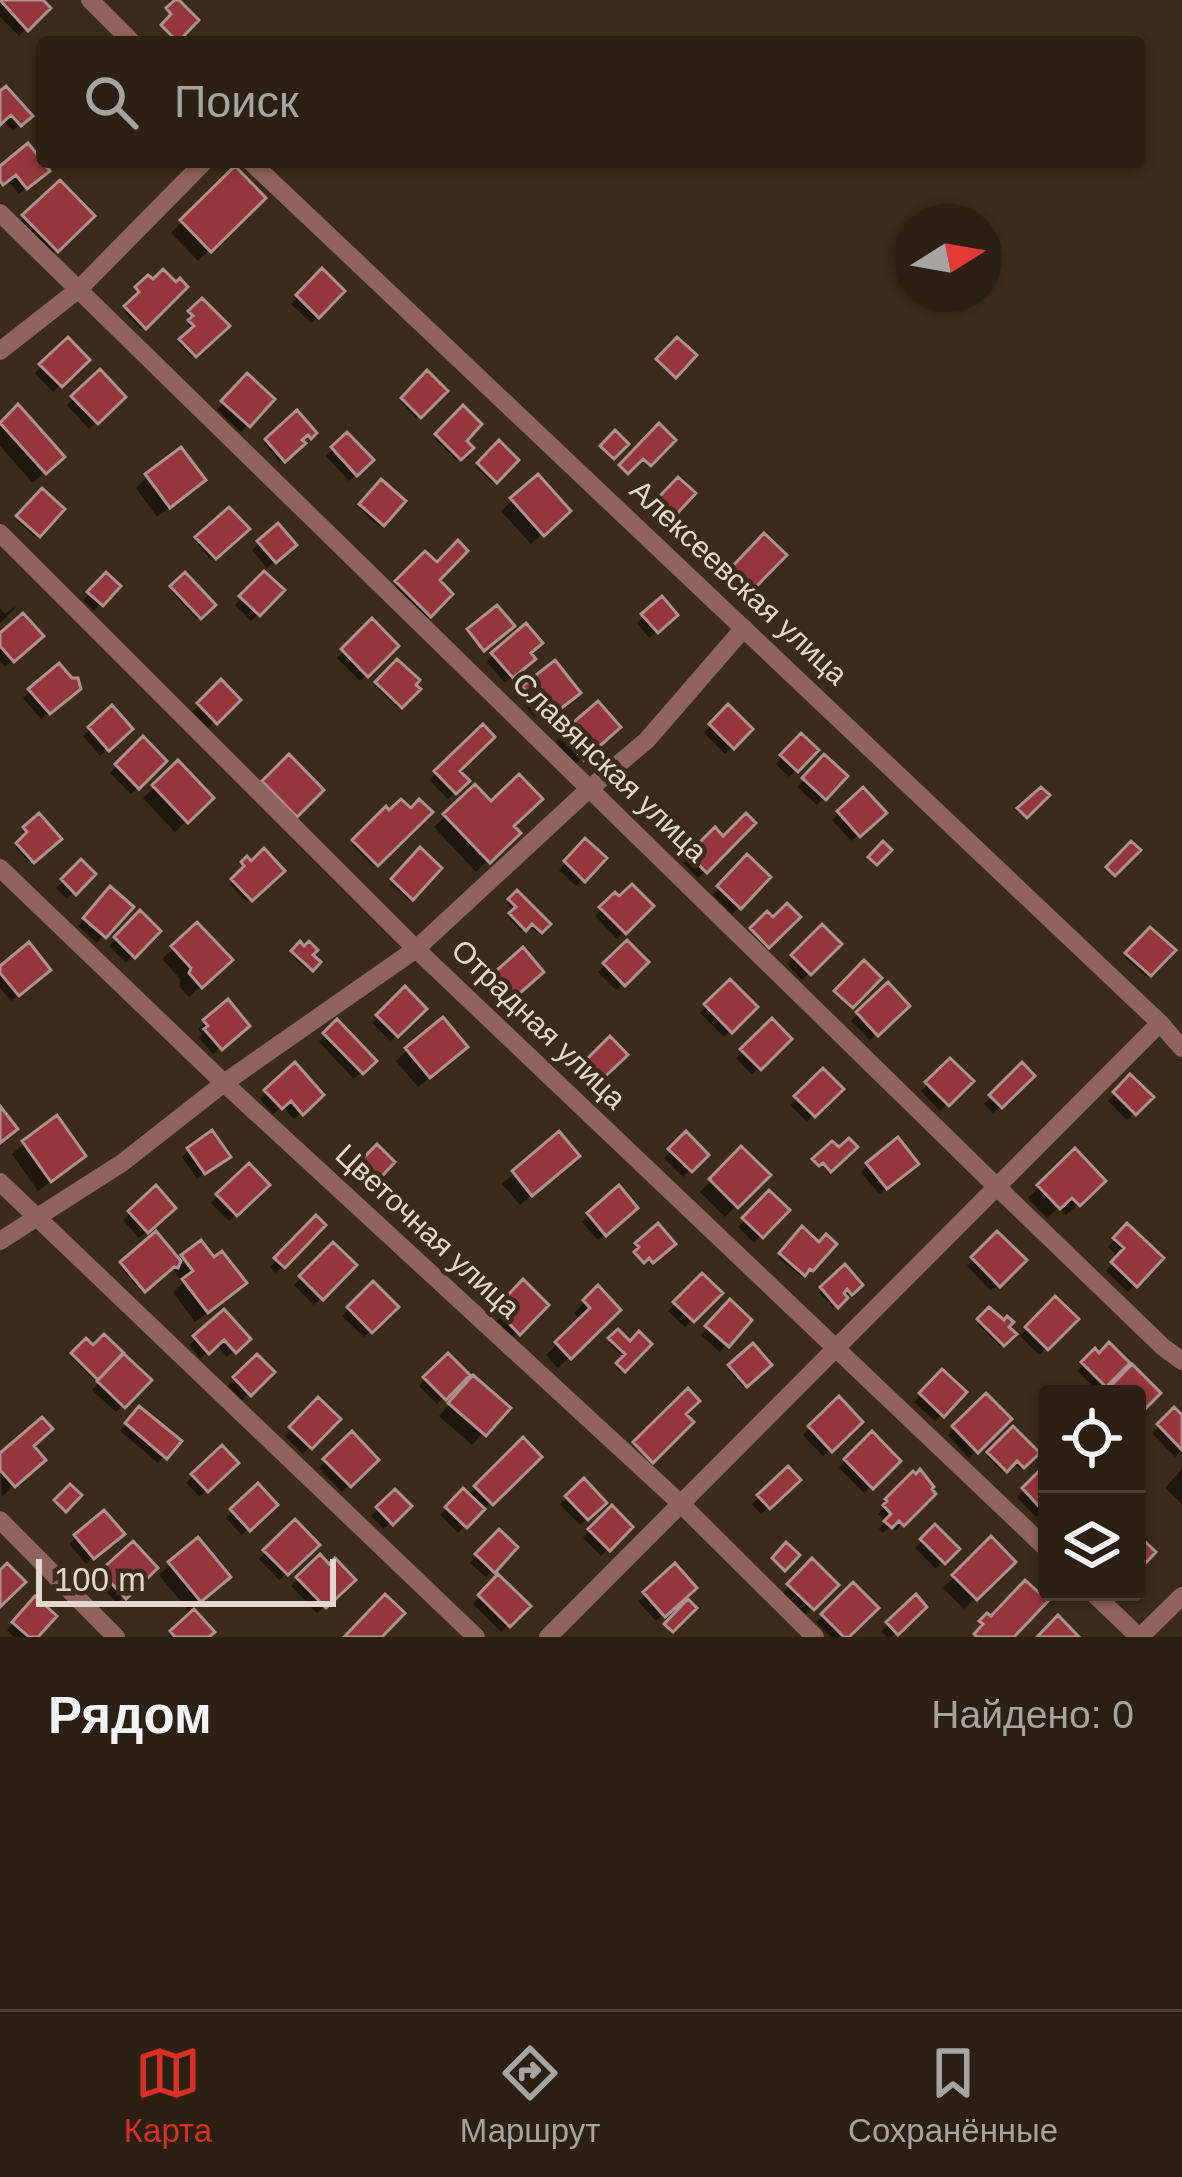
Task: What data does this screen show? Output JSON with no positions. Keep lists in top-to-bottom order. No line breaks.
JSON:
{"streets":{"street":["Алексеевская улица","Славянская улица","Отрадная улица","Цветочная улица"]},"scale_bar":"100 m","north":"right","page":{"search":"Поиск","scale":"100 m","heading":["Рядом","Найдено: 0"],"nav":["Карта","Маршрут","Сохранённые"]}}
